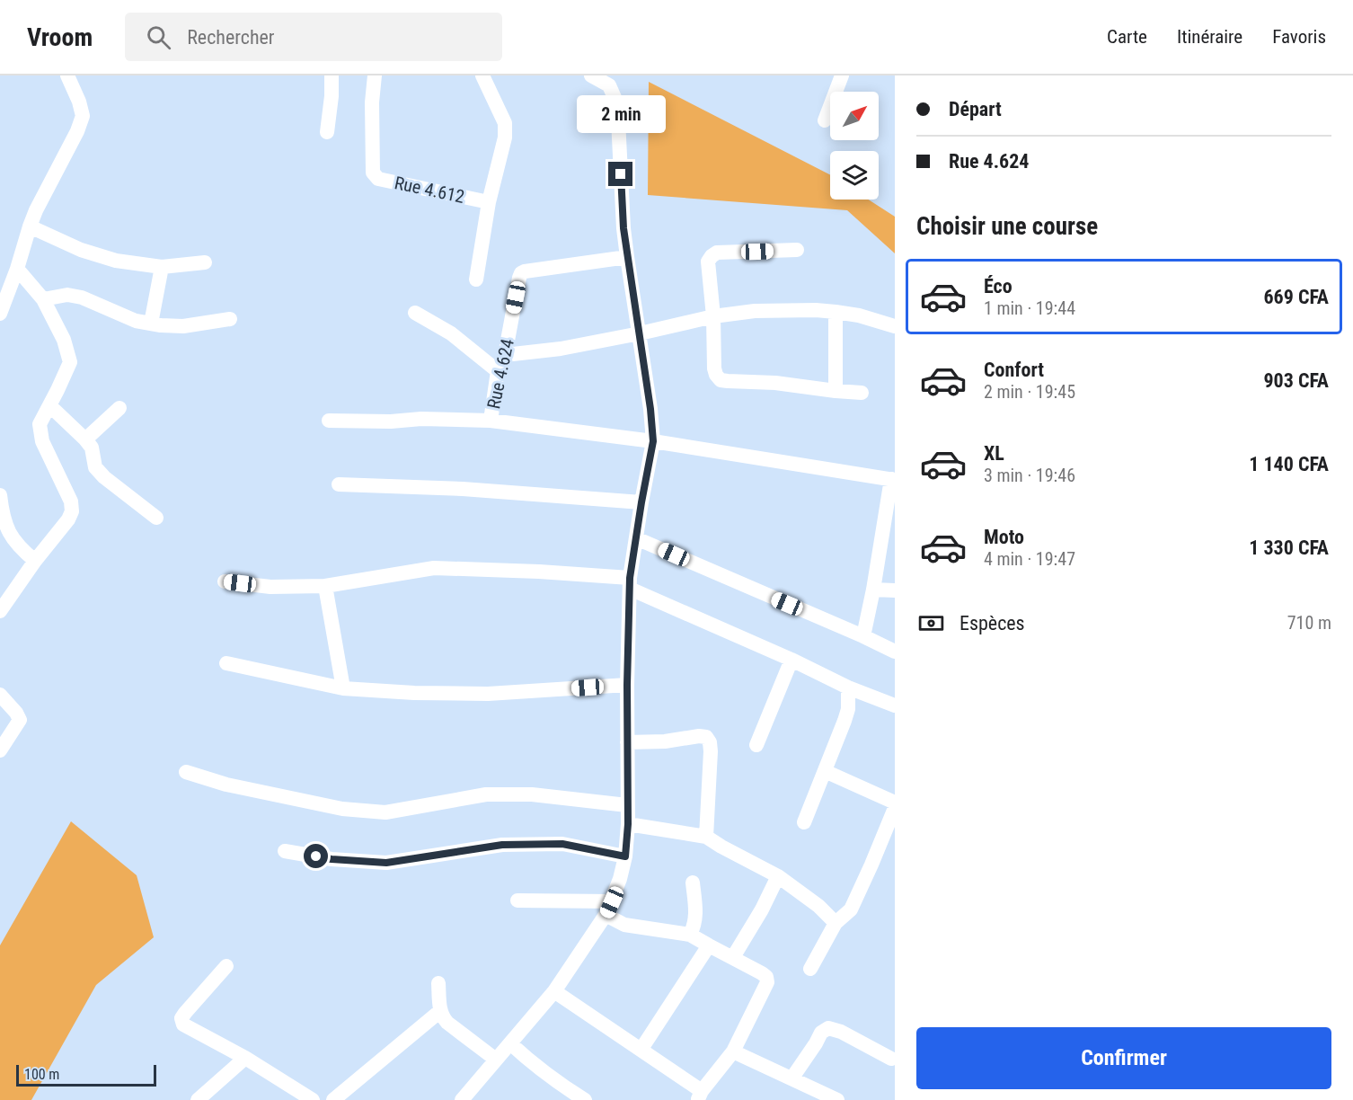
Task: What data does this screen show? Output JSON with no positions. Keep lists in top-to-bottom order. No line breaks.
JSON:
{"streets":{"street":["Rue 4.612","Rue 4.624"]},"scale_bar":"100 m","north":"top right","page":{"header":"Vroom","search":"Rechercher","nav":["Carte","Itinéraire","Favoris"],"banner":["Départ","Rue 4.624"],"bubble":"2 min","heading":"Choisir une course","list":[{"name":"Éco","note":"1 min · 19:44","value":"669 CFA"},{"name":"Confort","note":"2 min · 19:45","value":"903 CFA"},{"name":"XL","note":"3 min · 19:46","value":"1 140 CFA"},{"name":"Moto","note":"4 min · 19:47","value":"1 330 CFA"}],"pay":["Espèces","710 m"],"buttons":"Confirmer","scale":"100 m"}}
